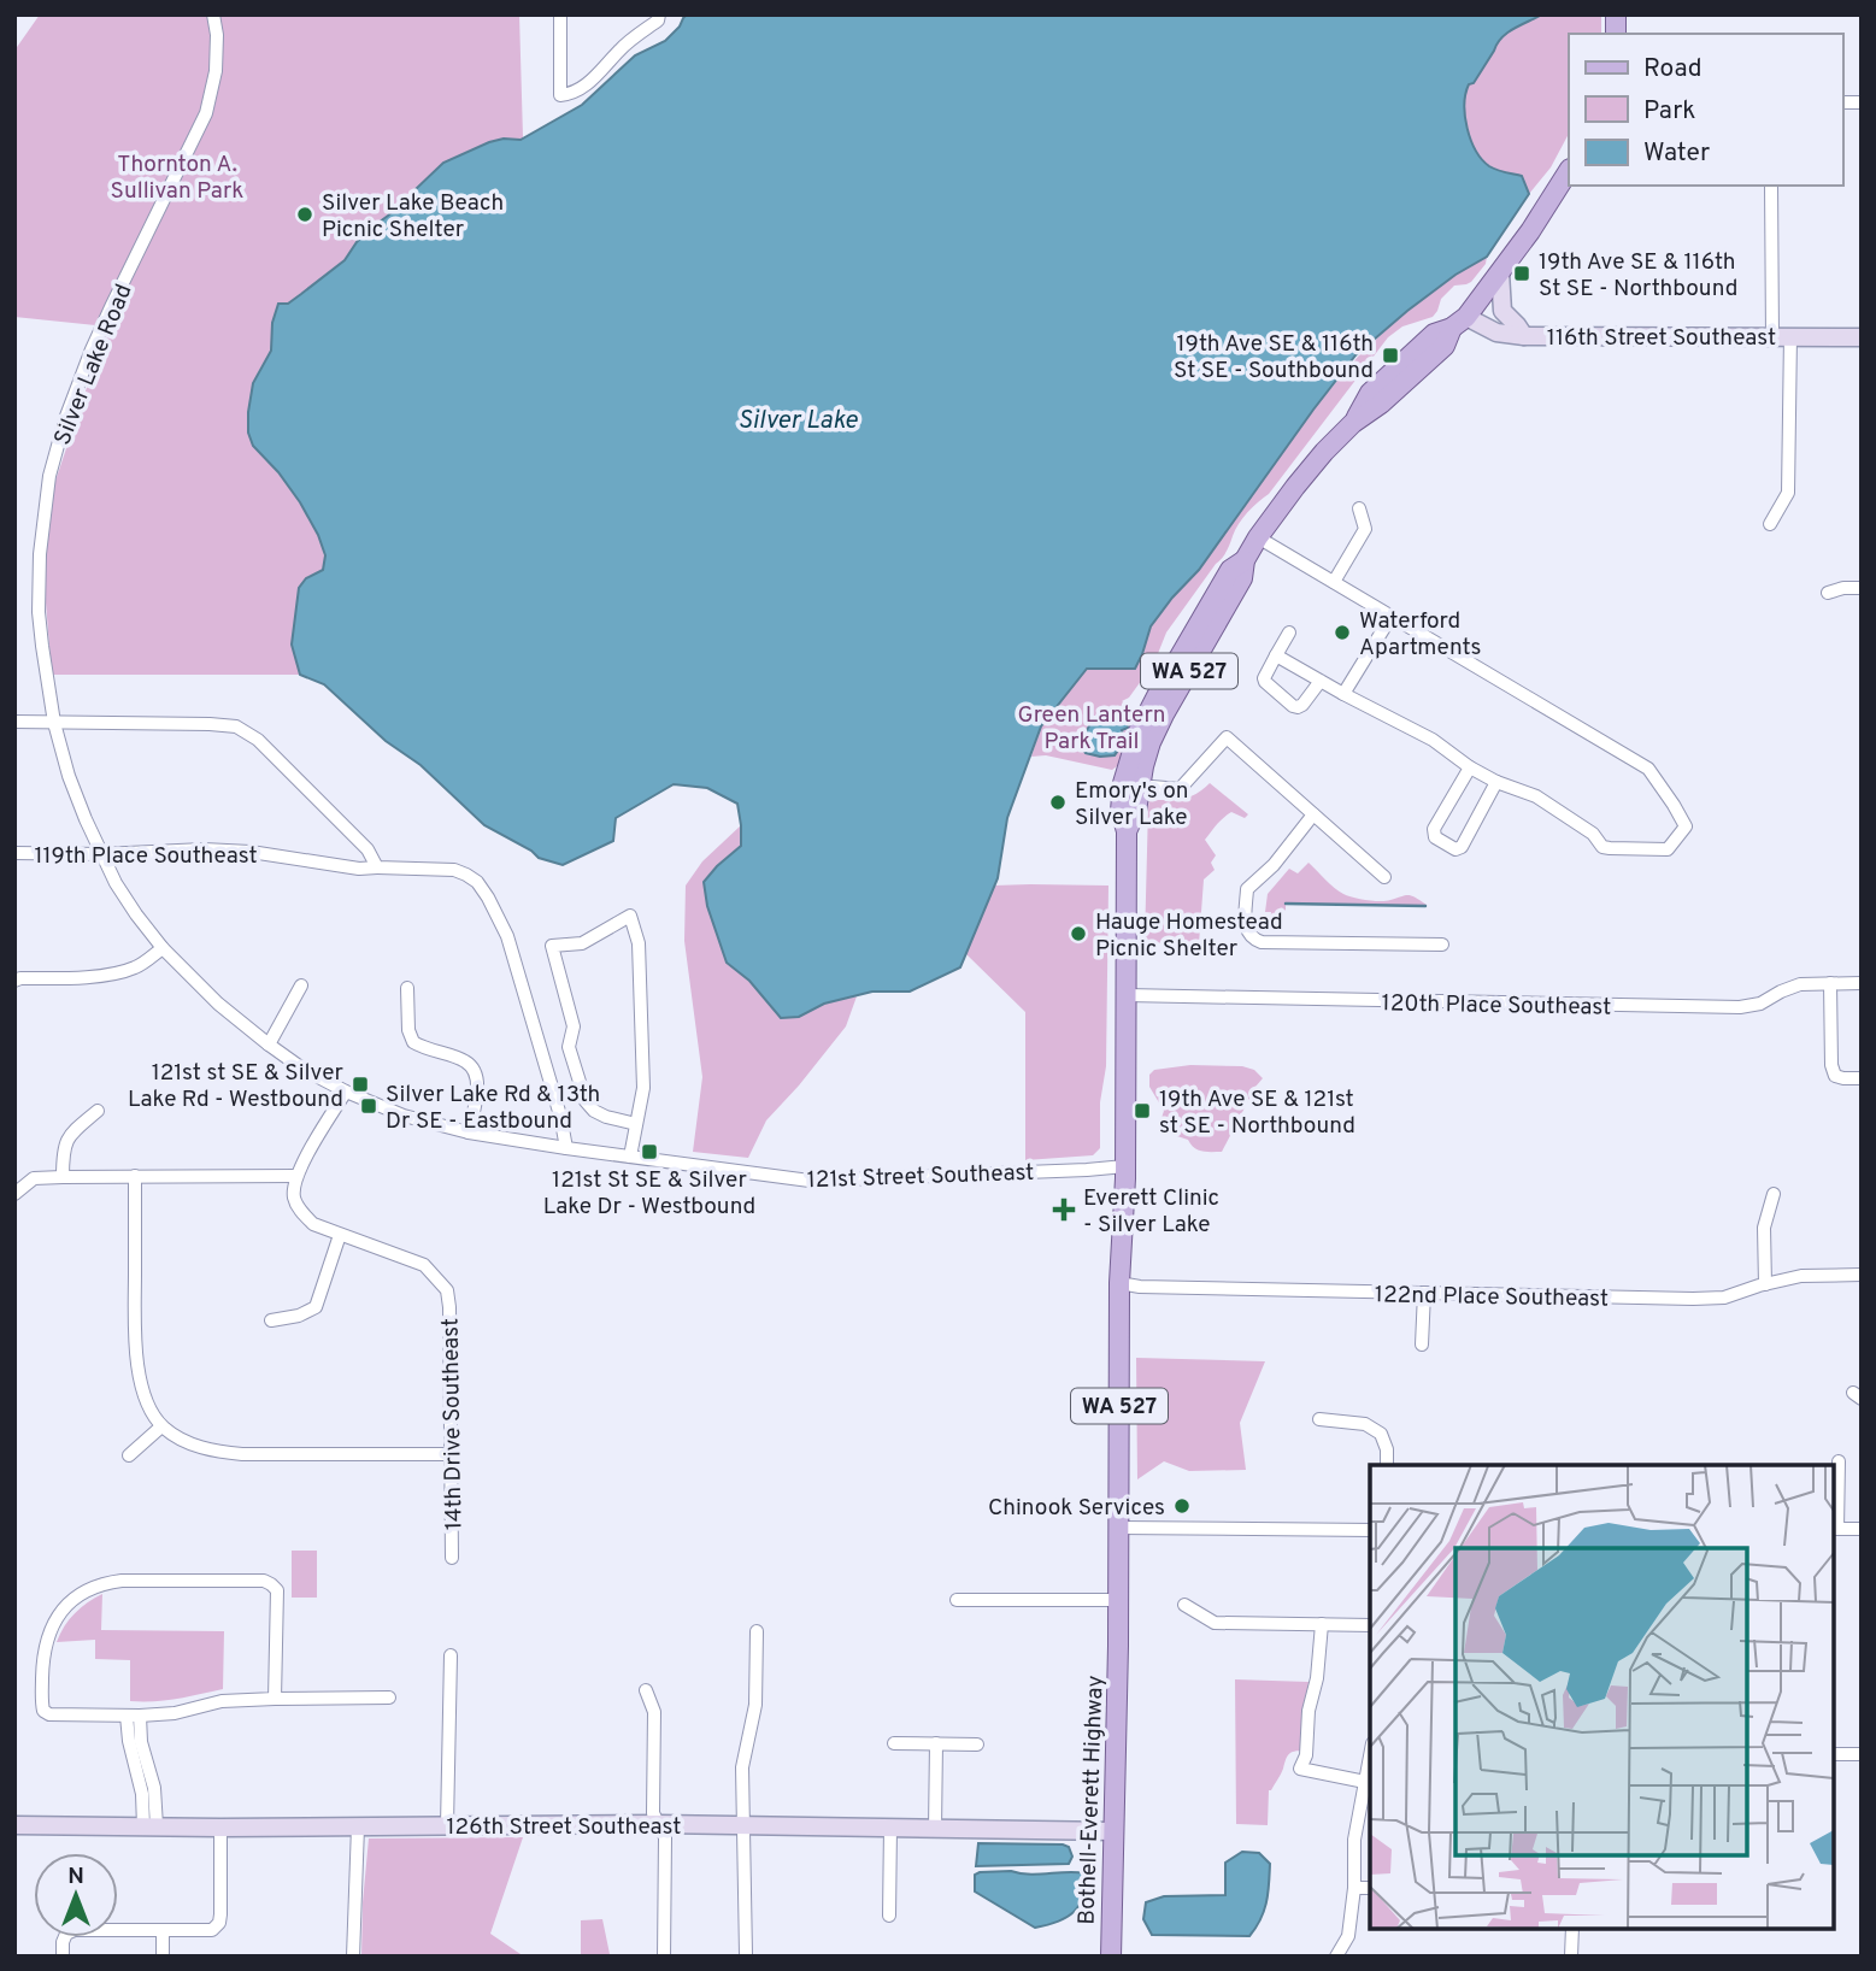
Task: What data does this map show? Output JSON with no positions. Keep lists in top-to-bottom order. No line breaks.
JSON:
{"streets":{"main road":["WA 527","Bothell-Everett Highway"],"street":["116th Street Southeast","Silver Lake Road","119th Place Southeast","120th Place Southeast","121st Street Southeast","122nd Place Southeast","14th Drive Southeast","126th Street Southeast"]},"crossings":[["116th Street Southeast","WA 527"],["Silver Lake Road","119th Place Southeast"],["Silver Lake Road","121st Street Southeast"],["WA 527","120th Place Southeast"],["WA 527","121st Street Southeast"],["WA 527","122nd Place Southeast"],["WA 527","Bothell-Everett Highway"],["119th Place Southeast","121st Street Southeast"],["Bothell-Everett Highway","126th Street Southeast"]],"water":["Silver Lake"],"parks":["Thornton A. Sullivan Park","Green Lantern Park Trail"],"places":{"other":["Silver Lake Beach Picnic Shelter","Waterford Apartments","Emory's on Silver Lake","Hauge Homestead Picnic Shelter","Chinook Services"],"transit":["19th Ave SE & 116th St SE - Northbound","19th Ave SE & 116th St SE - Southbound","121st st SE & Silver Lake Rd - Westbound","Silver Lake Rd & 13th Dr SE - Eastbound","19th Ave SE & 121st st SE - Northbound","121st St SE & Silver Lake Dr - Westbound"],"health":["Everett Clinic - Silver Lake"]},"legend":["Road","Park","Water"],"north":"top"}
